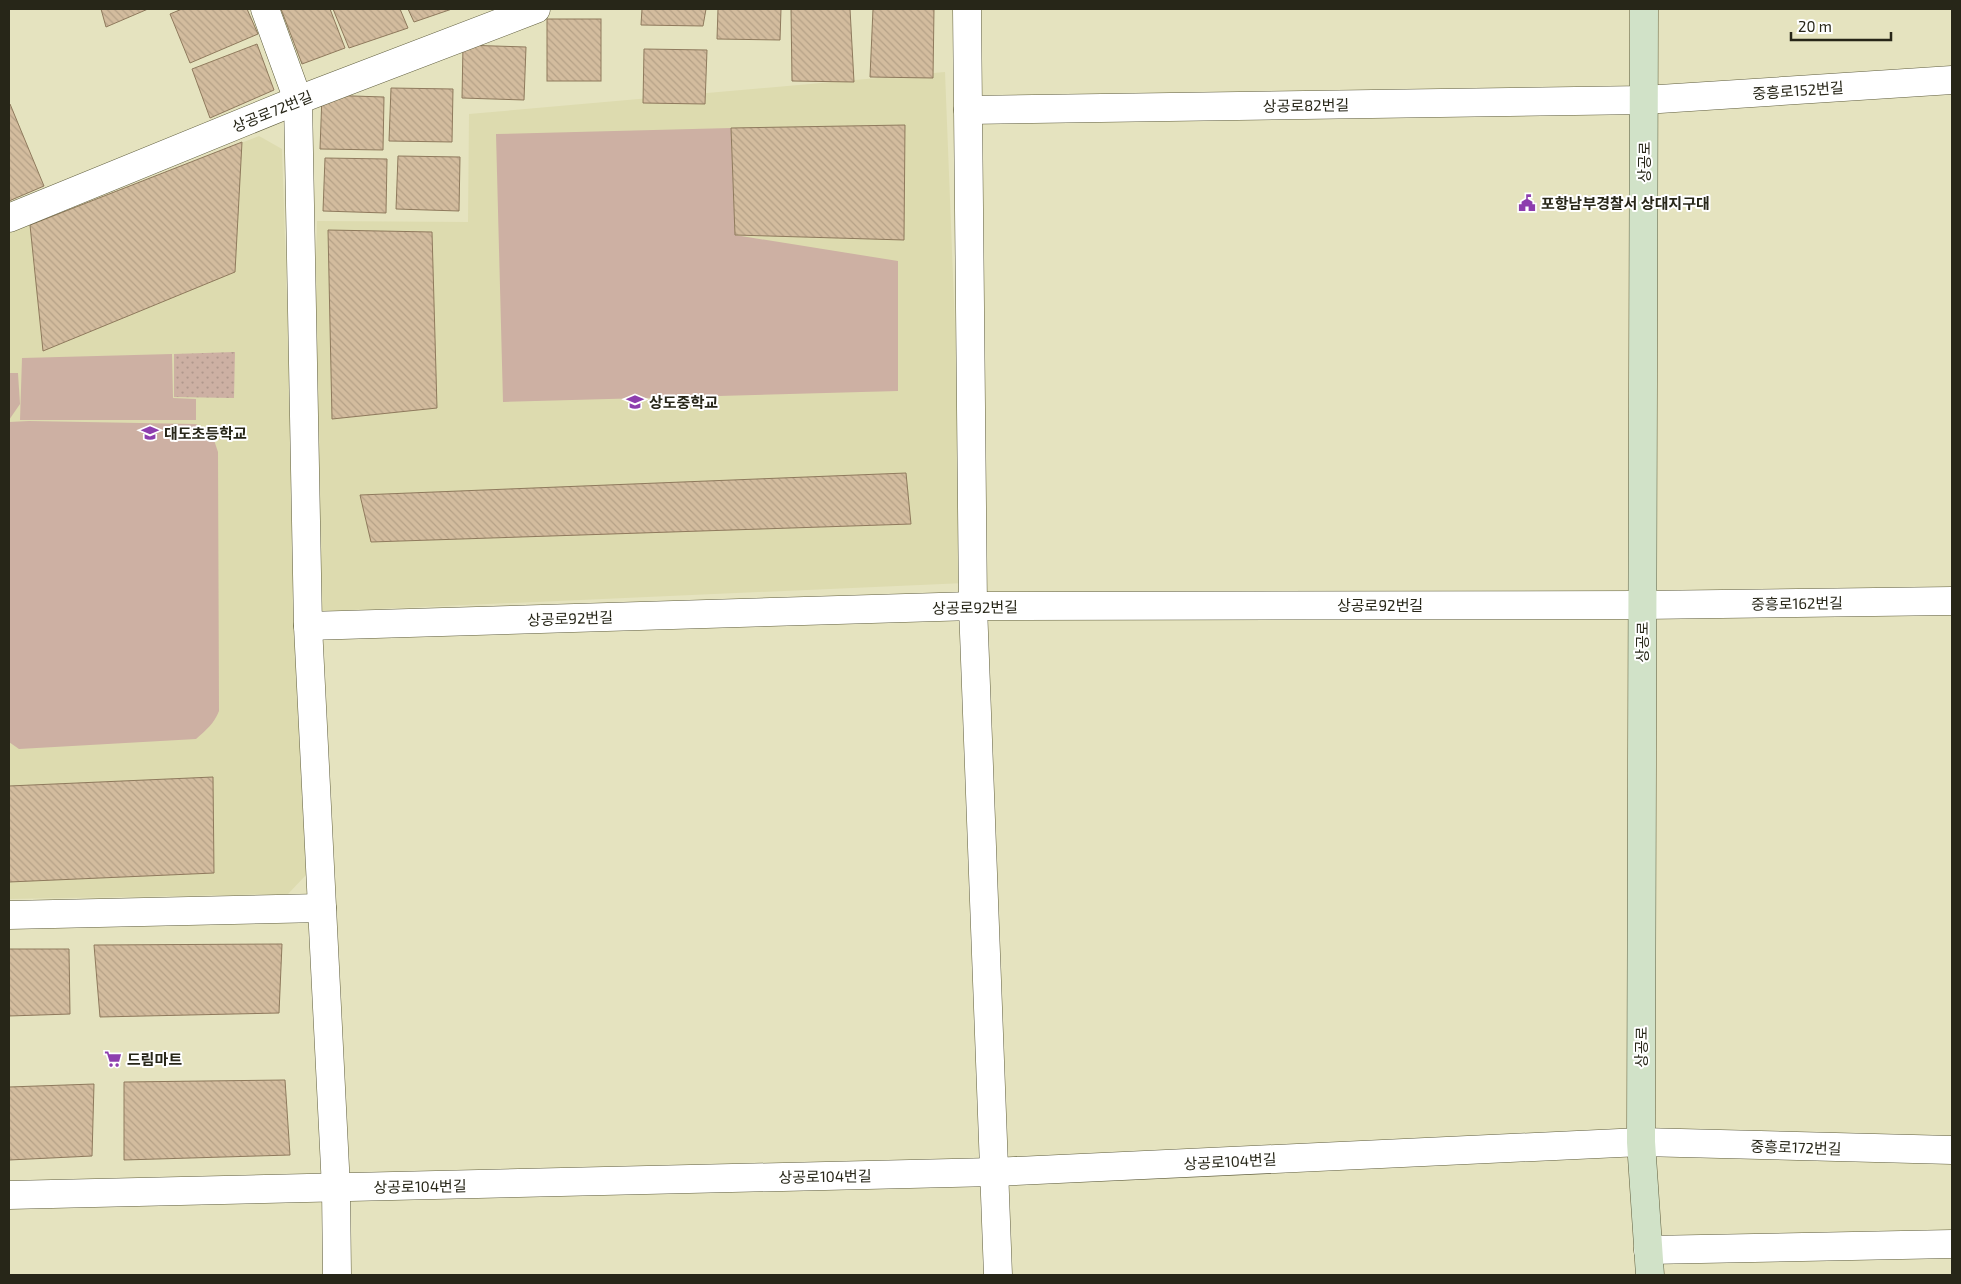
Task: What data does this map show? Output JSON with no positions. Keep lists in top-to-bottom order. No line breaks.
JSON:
{"streets":{"main road":["상공로"],"street":["중흥로152번길","상공로82번길","상공로72번길","중흥로162번길","상공로92번길","중흥로172번길","상공로104번길"]},"crossings":[["중흥로152번길","상공로82번길"],["중흥로152번길","상공로"],["상공로82번길","상공로"],["상공로","중흥로162번길"],["상공로","상공로92번길"],["상공로","중흥로172번길"],["상공로","상공로104번길"],["중흥로162번길","상공로92번길"],["중흥로172번길","상공로104번길"]],"places":{"public building":["포항남부경찰서 상대지구대"],"school or university":["상도중학교","대도초등학교"],"supermarket":["드림마트"]},"scale_bar":"20 m"}
